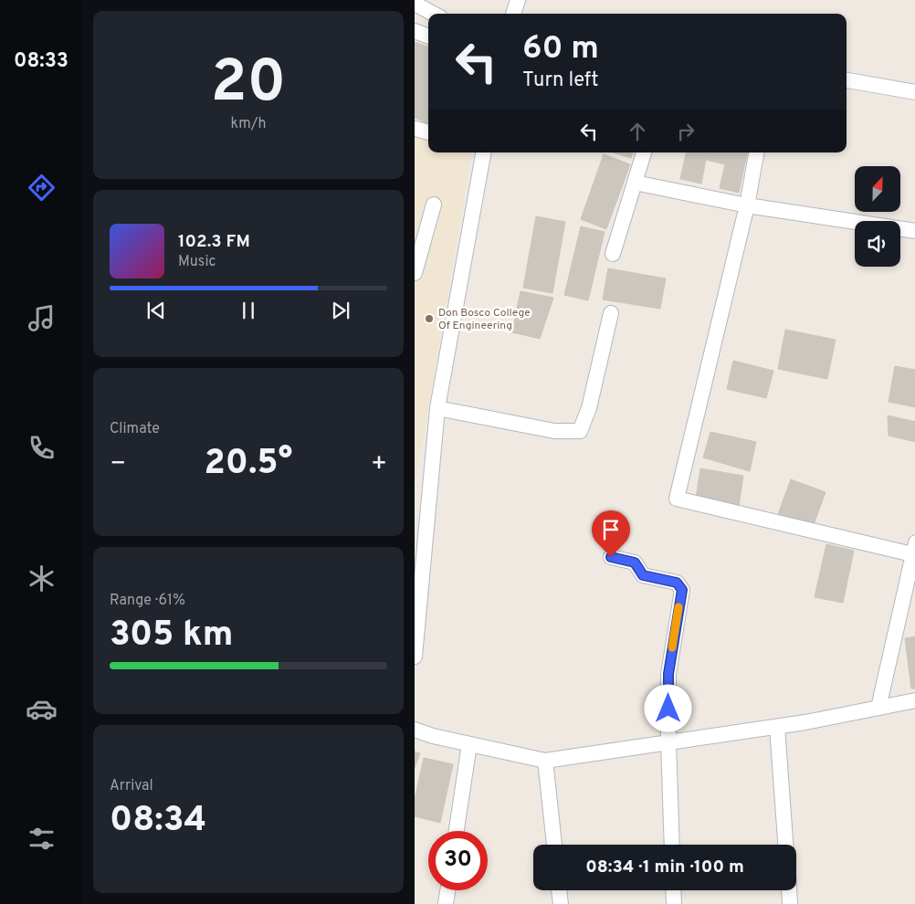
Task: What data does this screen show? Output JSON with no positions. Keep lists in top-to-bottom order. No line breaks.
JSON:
{"places":["Don Bosco College Of Engineering"],"north":"top","page":{"tabs":"08:33","tile":[["20","km/h"],"Climate",["Range · 61%","305 km"],["Arrival","08:34"]],"turn":["60 m","Turn left"],"song":["102.3 FM","Music"],"heat":["−","20.5°","+"],"limit":"30","trip":"08:34 · 1 min · 100 m"}}
